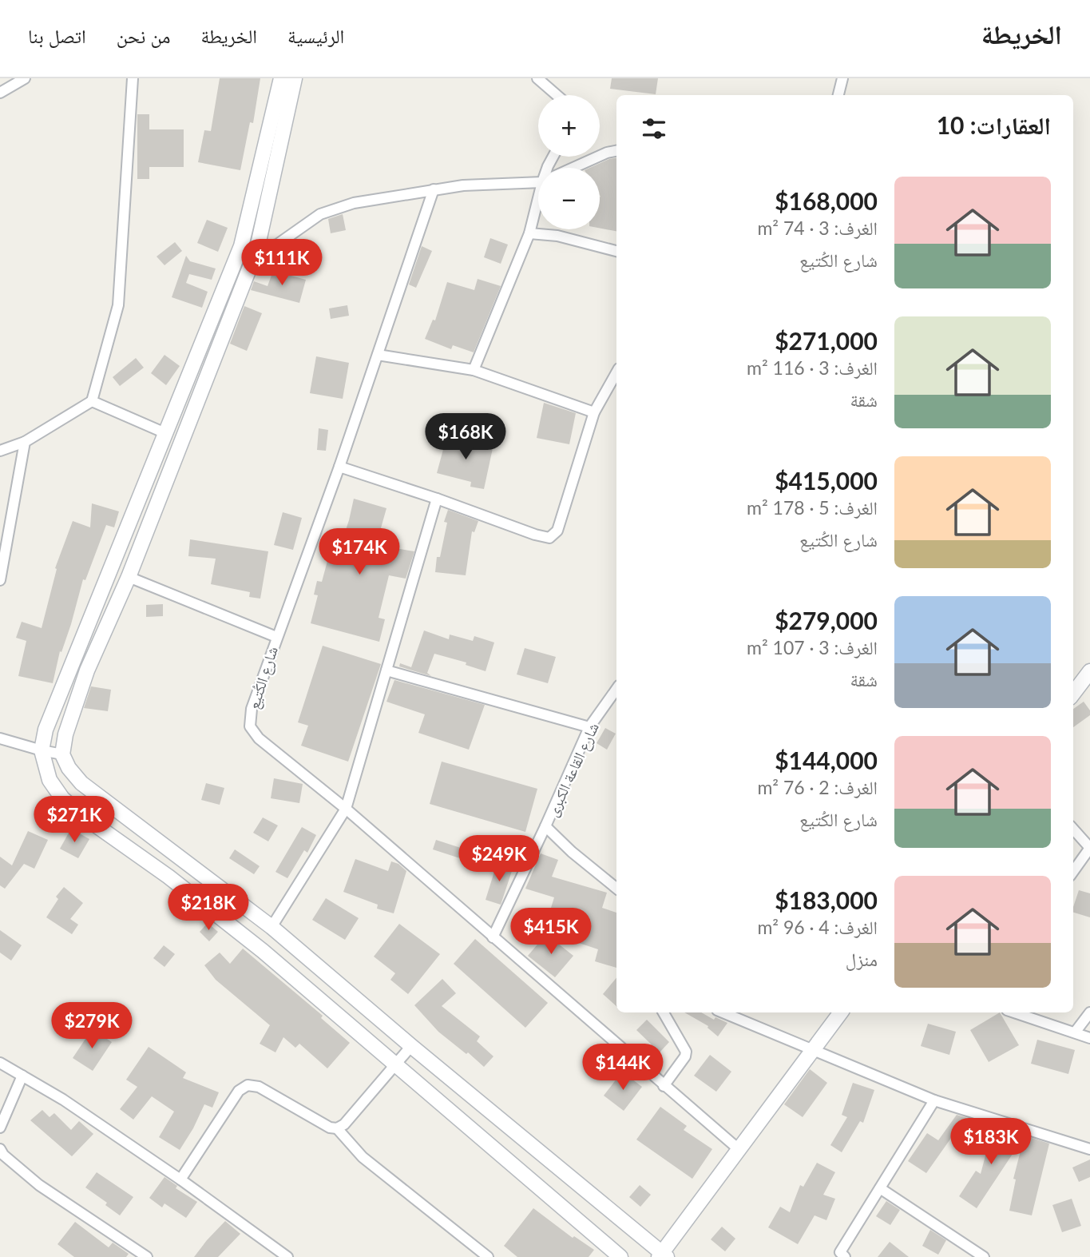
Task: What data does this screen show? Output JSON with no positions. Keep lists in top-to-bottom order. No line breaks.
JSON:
{"streets":{"street":["شارع الكُتيع","شارع القاعة الكبرى"]},"crossings":[["شارع الكُتيع","شارع القاعة الكبرى"]],"page":{"header":"الخريطة","nav":["الرئيسية","الخريطة","من نحن","اتصل بنا"],"map_buttons":["+","−"],"heading":"العقارات: 10","list":[{"name":"$168,000","note":"الغرف: 3 · 74 m² · شارع الكُتيع"},{"name":"$271,000","note":"الغرف: 3 · 116 m² · شقة"},{"name":"$415,000","note":"الغرف: 5 · 178 m² · شارع الكُتيع"},{"name":"$279,000","note":"الغرف: 3 · 107 m² · شقة"},{"name":"$144,000","note":"الغرف: 2 · 76 m² · شارع الكُتيع"},{"name":"$183,000","note":"الغرف: 4 · 96 m² · منزل"}],"price":["$111K","$168K","$174K","$271K","$249K","$218K","$415K","$279K","$144K","$183K"]}}
